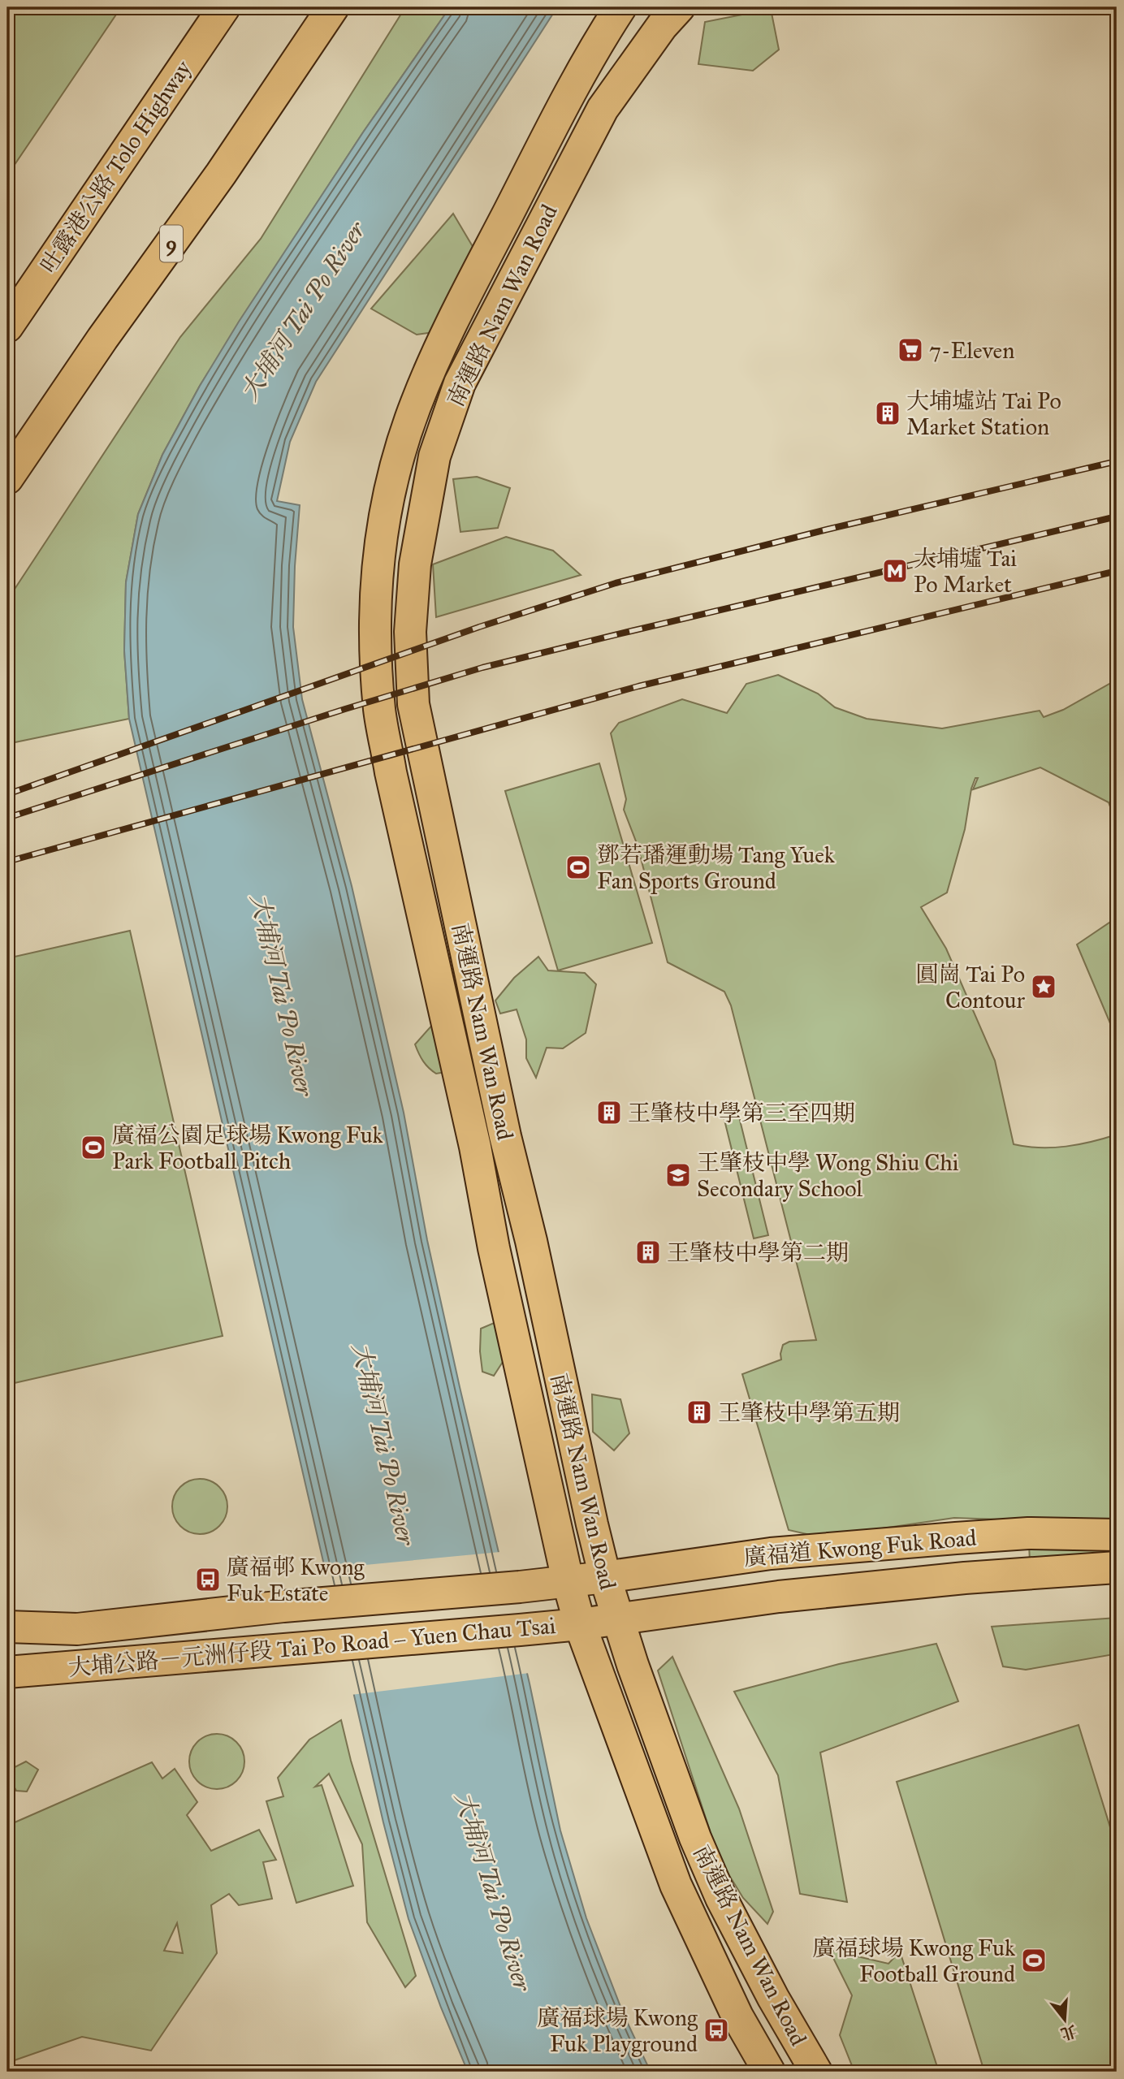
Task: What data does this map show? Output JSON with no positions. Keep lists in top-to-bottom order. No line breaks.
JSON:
{"streets":{"main road":["吐露港公路 Tolo Highway","9","南運路 Nam Wan Road","廣福道 Kwong Fuk Road","大埔公路－元洲仔段 Tai Po Road – Yuen Chau Tsai"]},"crossings":[["南運路 Nam Wan Road","廣福道 Kwong Fuk Road"],["南運路 Nam Wan Road","大埔公路－元洲仔段 Tai Po Road – Yuen Chau Tsai"],["廣福道 Kwong Fuk Road","大埔公路－元洲仔段 Tai Po Road – Yuen Chau Tsai"]],"water":["大埔河 Tai Po River"],"places":{"supermarket":["7-Eleven"],"building":["大埔墟站 Tai Po Market Station","王肇枝中學第三至四期","王肇枝中學第二期","王肇枝中學第五期"],"metro station":["大埔墟 Tai Po Market"],"sports":["鄧若璠運動場 Tang Yuek Fan Sports Ground","廣福公園足球場 Kwong Fuk Park Football Pitch","廣福球場 Kwong Fuk Football Ground"],"place":["圓崗 Tai Po Contour"],"school or university":["王肇枝中學 Wong Shiu Chi Secondary School"],"bus stop":["廣福邨 Kwong Fuk Estate","廣福球場 Kwong Fuk Playground"]},"north":"bottom"}
